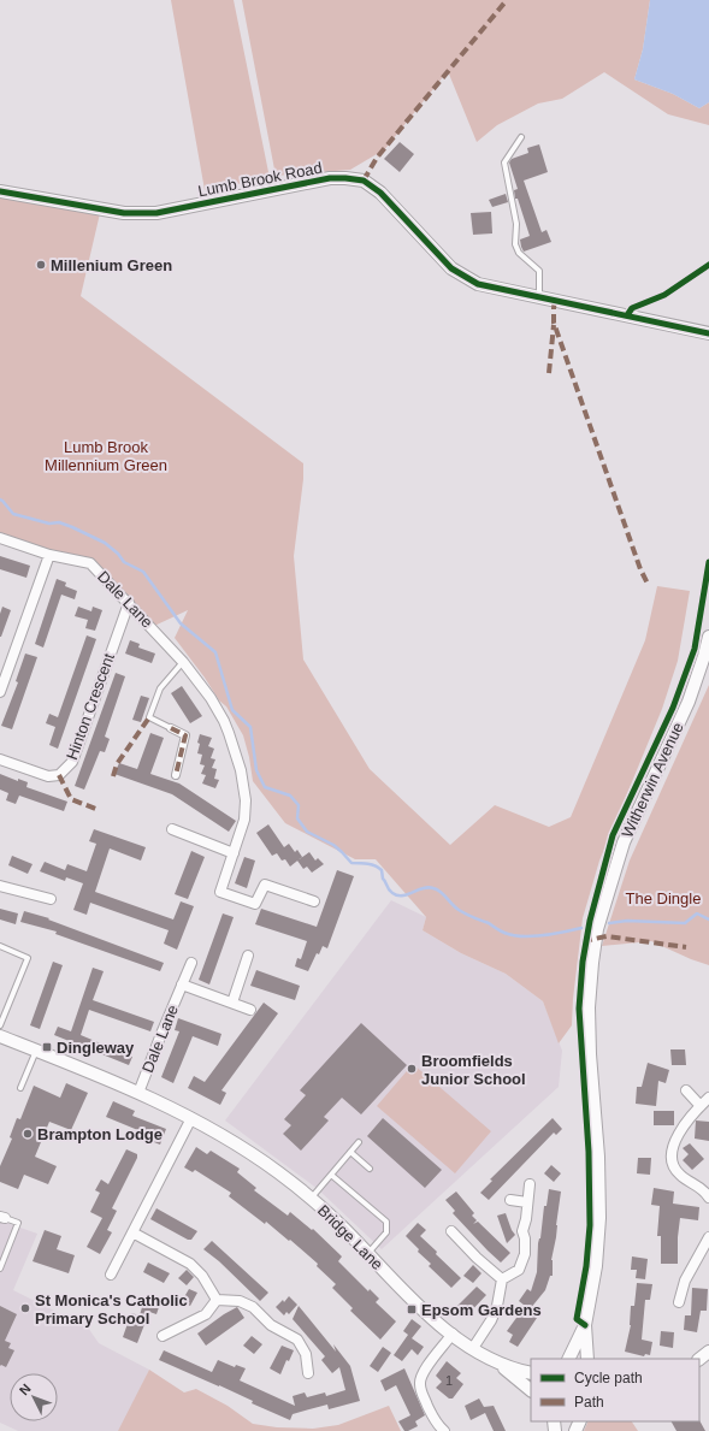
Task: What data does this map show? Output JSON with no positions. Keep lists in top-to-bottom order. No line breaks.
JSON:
{"streets":{"street":["Lumb Brook Road","Dale Lane","Hinton Crescent","Witherwin Avenue","Bridge Lane"]},"crossings":[["Dale Lane","Hinton Crescent"],["Dale Lane","Bridge Lane"]],"parks":["Lumb Brook Millennium Green","The Dingle"],"places":{"other":["Millenium Green","Broomfields Junior School","Brampton Lodge","St Monica's Catholic Primary School"],"transit":["Dingleway","Epsom Gardens"]},"house_numbers":["1"],"legend":["Cycle path","Path"],"north":"top left"}
